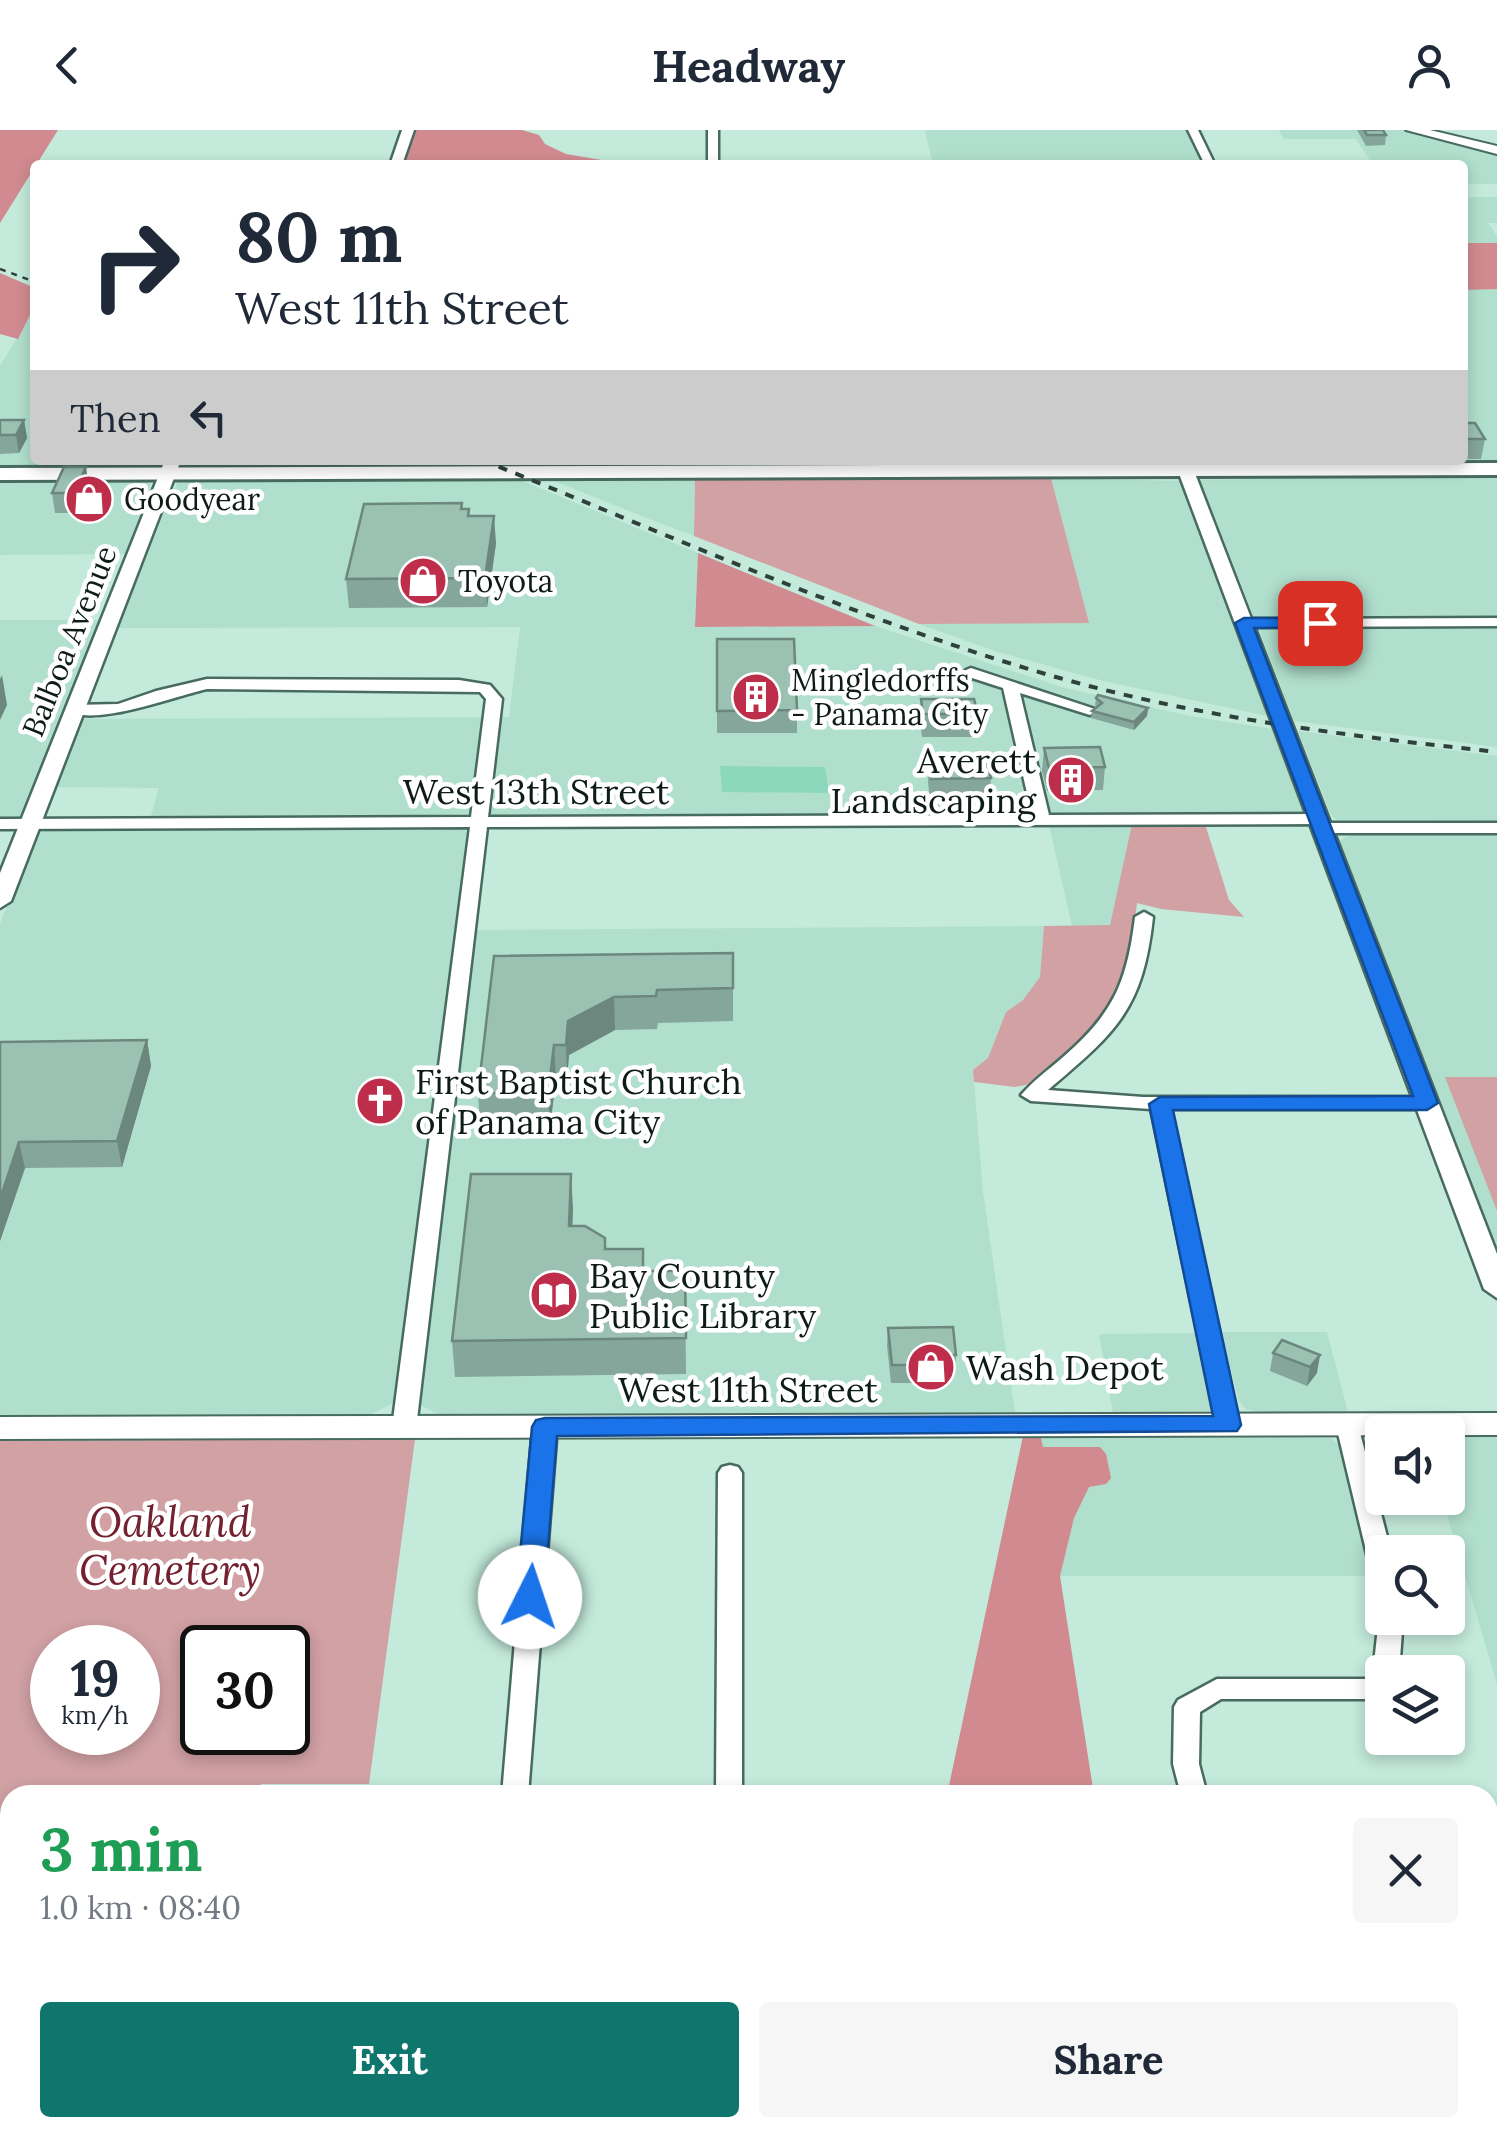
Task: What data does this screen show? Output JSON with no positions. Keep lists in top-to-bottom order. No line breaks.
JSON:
{"streets":{"main road":["West 11th Street"],"street":["Balboa Avenue","West 13th Street"]},"crossings":[["Balboa Avenue","West 13th Street"]],"parks":["Oakland Cemetery"],"places":{"shop":["Goodyear","Toyota","Wash Depot"],"building":["Mingledorffs - Panama City","Averett Landscaping"],"church":["First Baptist Church of Panama City"],"library":["Bay County Public Library"]},"page":{"header":"Headway","turn":["80 m","West 11th Street"],"then":"Then","speed":"19 km/h","limit":"30","heading":["3 min","1.0 km · 08:40"],"buttons":["Exit","Share"]}}
